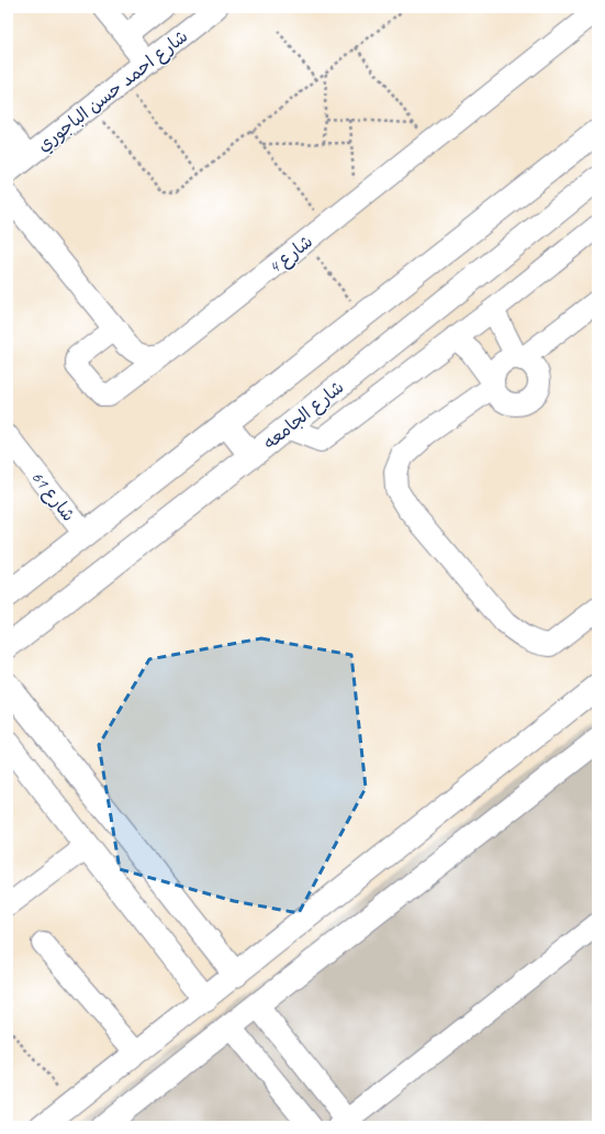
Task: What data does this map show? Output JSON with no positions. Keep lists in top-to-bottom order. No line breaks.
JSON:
{"streets":{"main road":["شارع الجامعه"],"street":["شارع احمد حسن الباجوري","شارع 4","شارع 61"]}}
